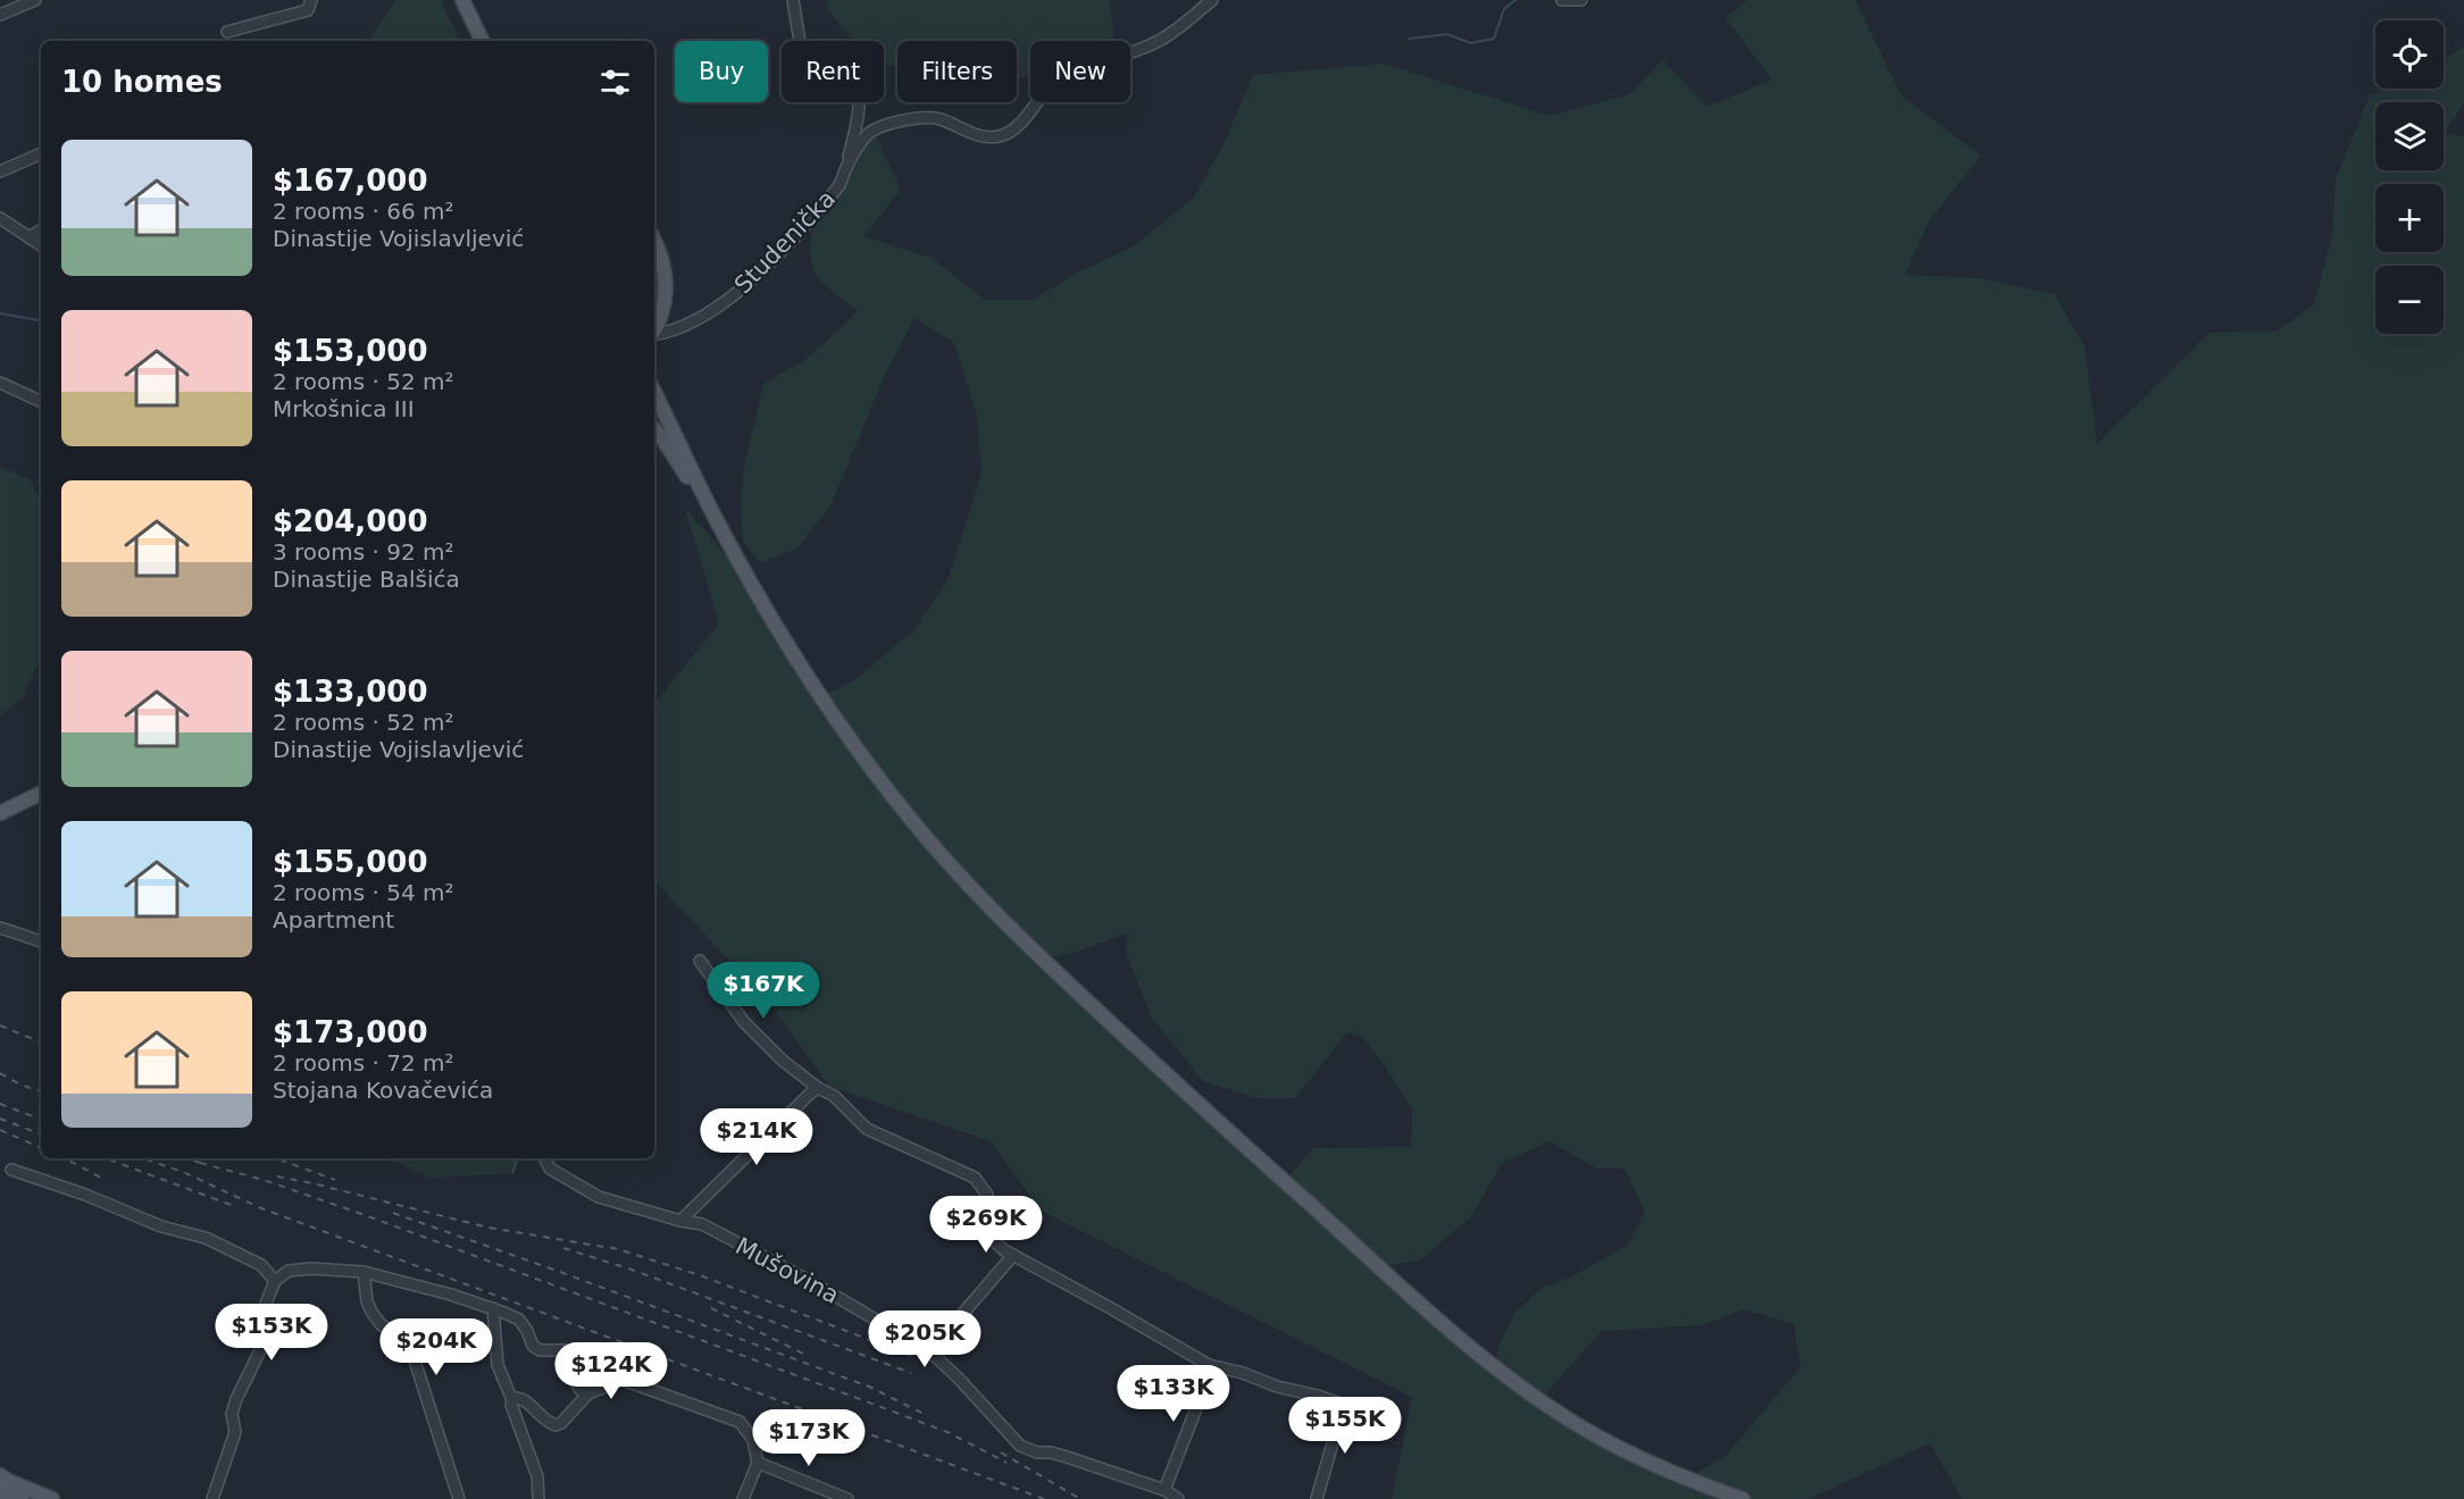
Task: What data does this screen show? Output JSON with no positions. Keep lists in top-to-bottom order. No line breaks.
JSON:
{"streets":{"street":["Studenička","Mušovina"]},"page":{"map_buttons":["+","−"],"chip":["Buy","Rent","Filters","New"],"heading":"10 homes","list":[{"name":"$167,000","note":"2 rooms · 66 m² · Dinastije Vojislavljević"},{"name":"$153,000","note":"2 rooms · 52 m² · Mrkošnica III"},{"name":"$204,000","note":"3 rooms · 92 m² · Dinastije Balšića"},{"name":"$133,000","note":"2 rooms · 52 m² · Dinastije Vojislavljević"},{"name":"$155,000","note":"2 rooms · 54 m² · Apartment"},{"name":"$173,000","note":"2 rooms · 72 m² · Stojana Kovačevića"}],"price":["$167K","$214K","$269K","$153K","$205K","$204K","$124K","$133K","$155K","$173K"]}}
